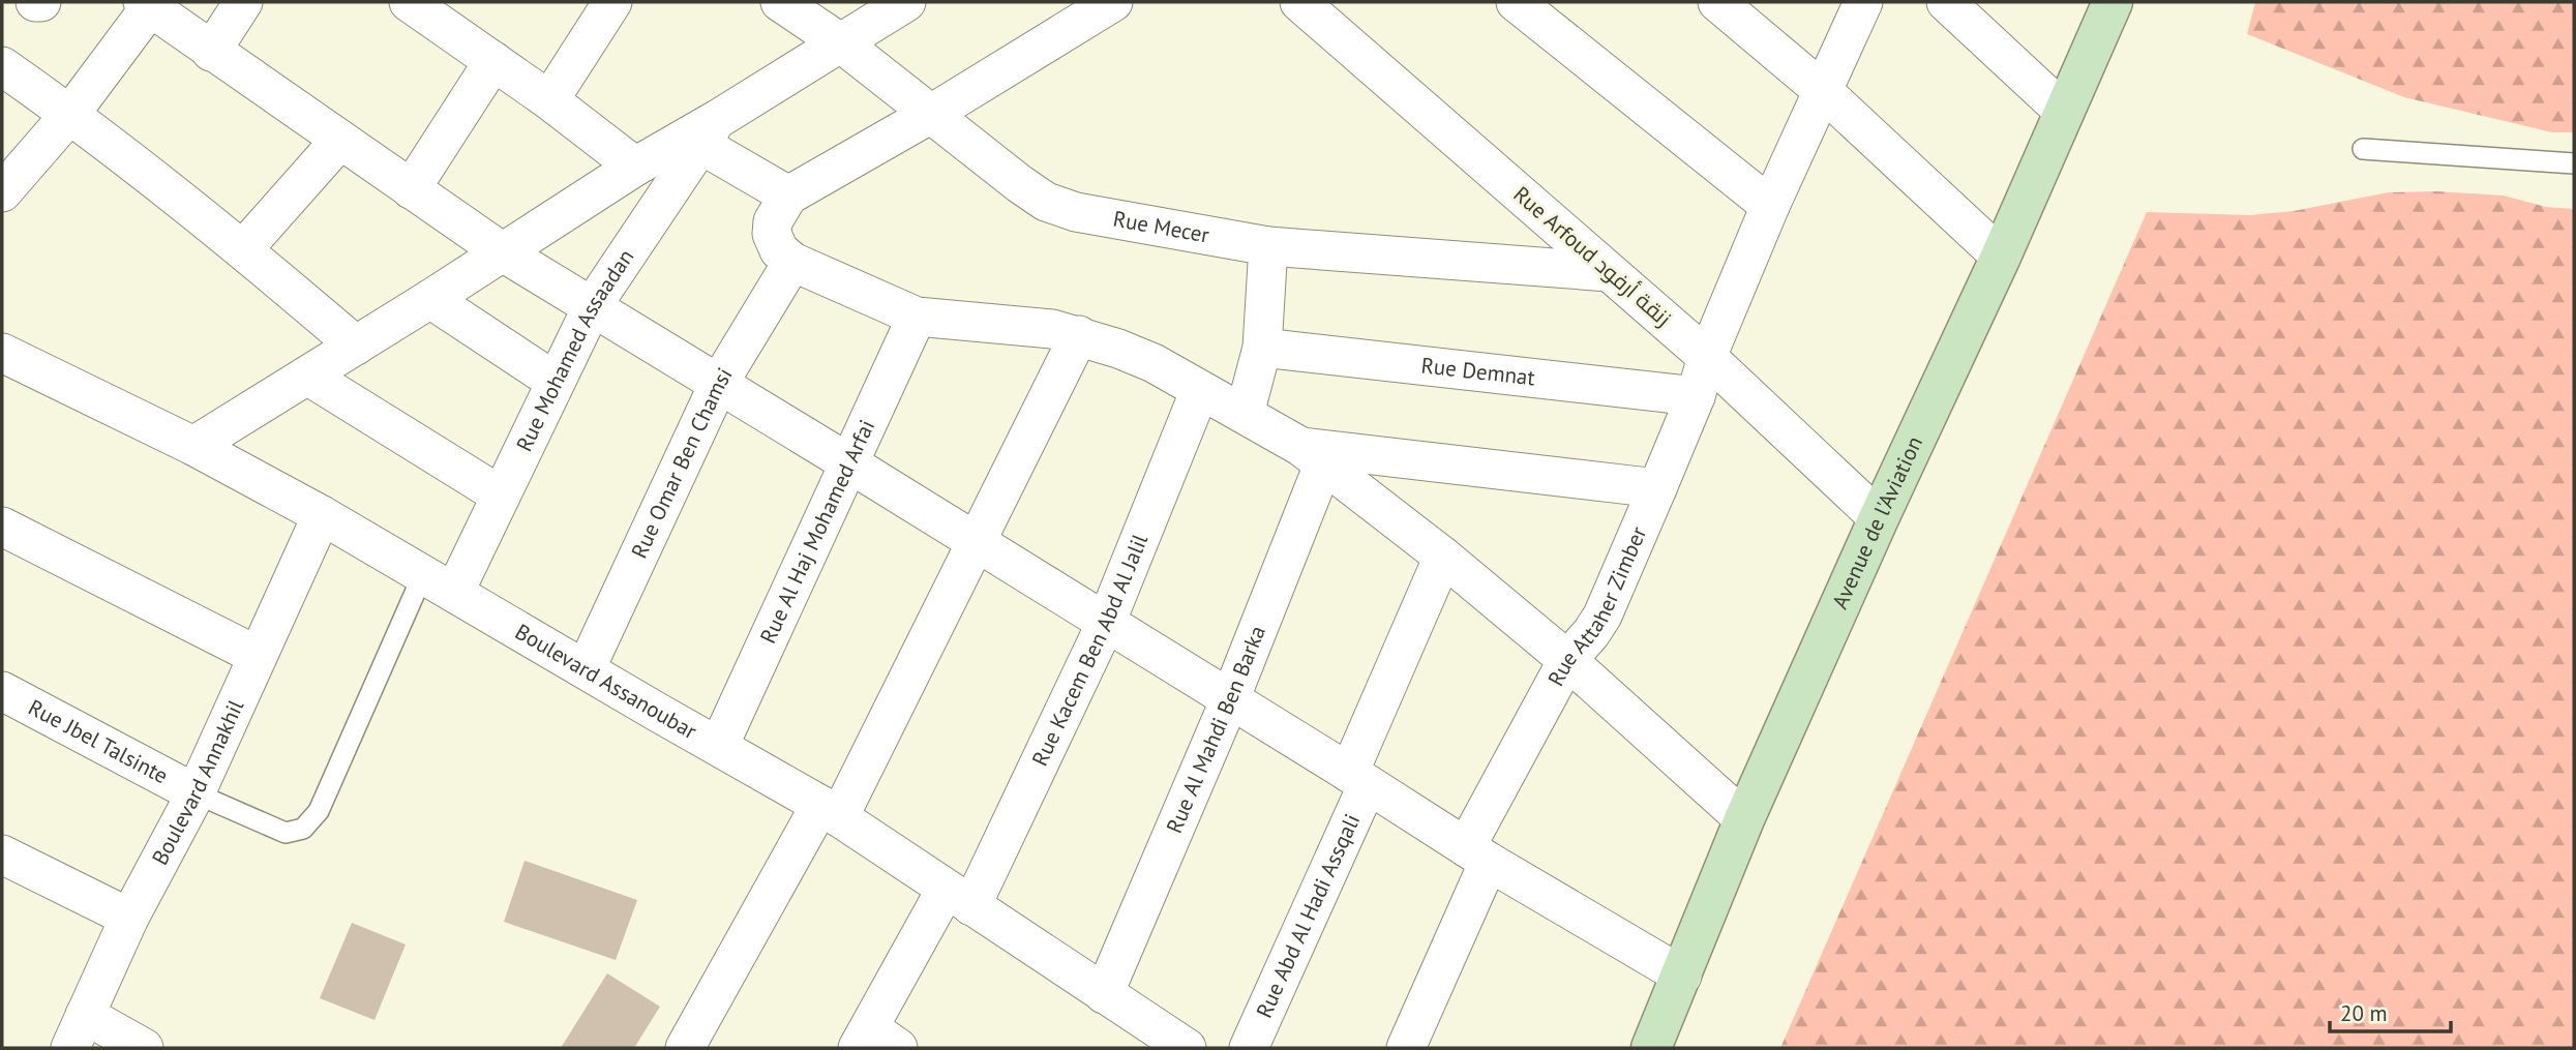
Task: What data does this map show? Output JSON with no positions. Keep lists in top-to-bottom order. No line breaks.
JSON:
{"streets":{"street":["Rue Mecer","Rue Arfoud زنقة أرفود","Rue Mohamed Assaadan","Rue Demnat","Rue Omar Ben Chamsi","Avenue de l'Aviation","Rue Al Haj Mohamed Arfai","Rue Attaher Zimber","Rue Kacem Ben Abd Al Jalil","Boulevard Assanoubar","Rue Al Mahdi Ben Barka","Rue Jbel Talsinte","Boulevard Annakhil","Rue Abd Al Hadi Assqali"]},"crossings":[["Rue Mecer","Rue Arfoud زنقة أرفود"],["Rue Arfoud زنقة أرفود","Avenue de l'Aviation"],["Rue Arfoud زنقة أرفود","Rue Attaher Zimber"],["Rue Mohamed Assaadan","Boulevard Assanoubar"],["Rue Demnat","Rue Attaher Zimber"],["Rue Omar Ben Chamsi","Boulevard Assanoubar"],["Rue Al Haj Mohamed Arfai","Boulevard Assanoubar"],["Rue Kacem Ben Abd Al Jalil","Boulevard Assanoubar"],["Boulevard Assanoubar","Rue Al Mahdi Ben Barka"],["Boulevard Assanoubar","Boulevard Annakhil"],["Rue Jbel Talsinte","Boulevard Annakhil"]],"scale_bar":"20 m"}
